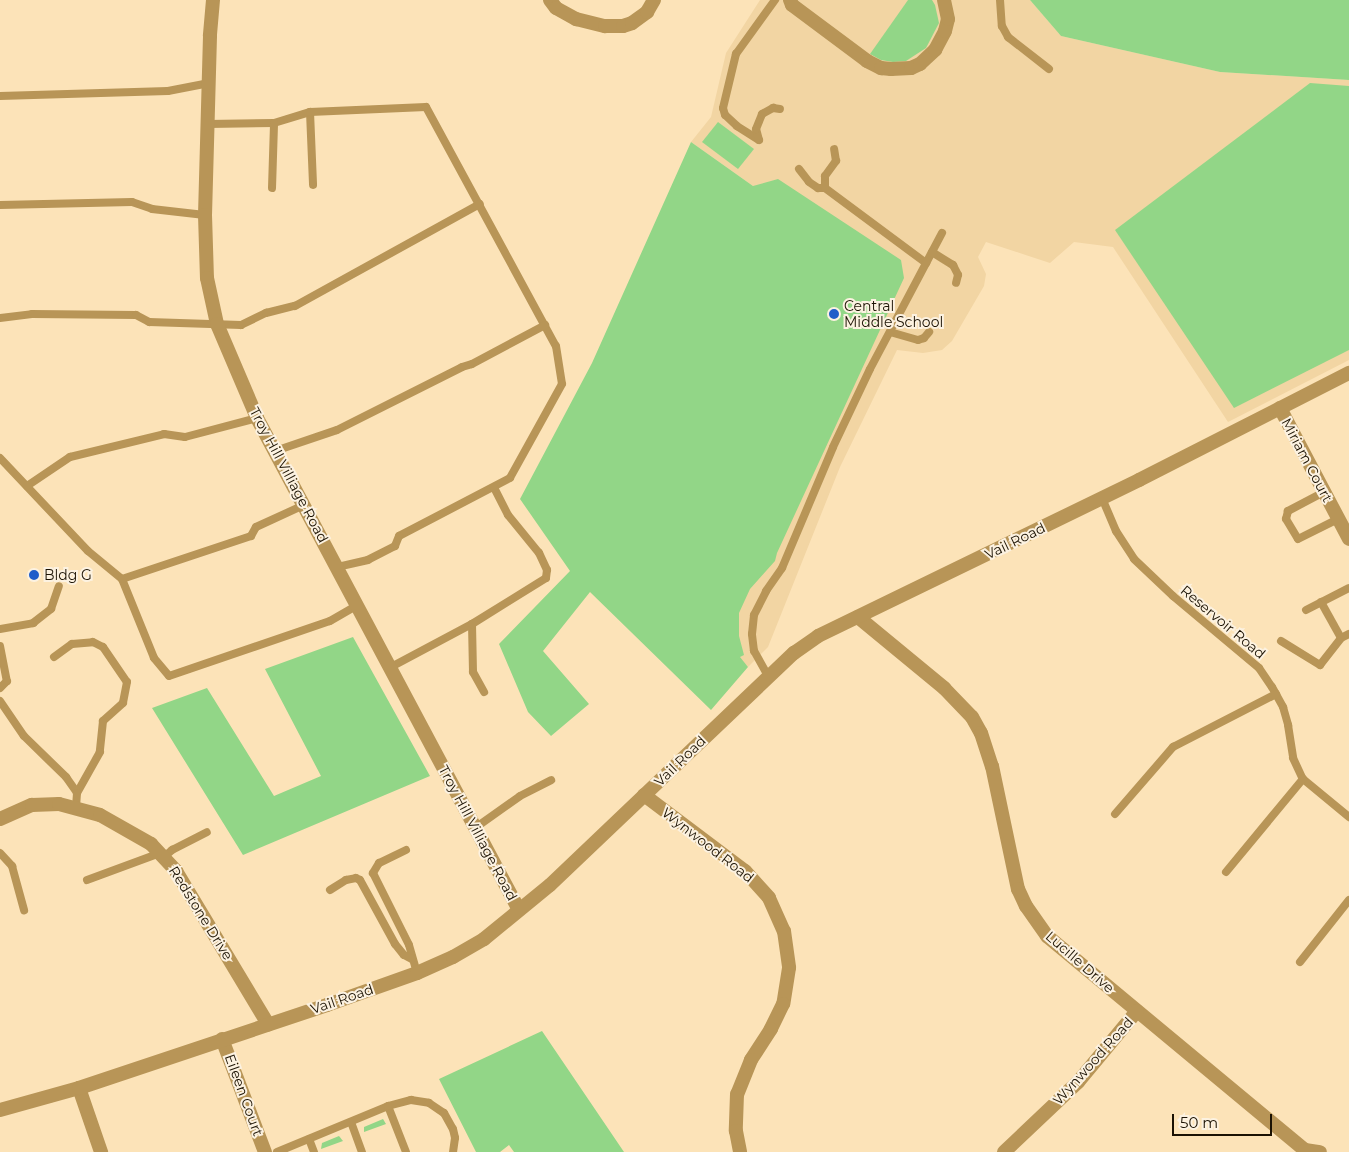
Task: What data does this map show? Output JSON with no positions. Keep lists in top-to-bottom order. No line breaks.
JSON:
{"streets":{"street":["Miriam Court","Troy Hill Villiage Road","Vail Road","Wynwood Road","Redstone Drive","Lucille Drive","Eileen Court"],"lane":["Reservoir Road"]},"crossings":[["Miriam Court","Vail Road"],["Troy Hill Villiage Road","Vail Road"],["Vail Road","Reservoir Road"],["Vail Road","Wynwood Road"],["Vail Road","Redstone Drive"],["Vail Road","Lucille Drive"],["Vail Road","Eileen Court"],["Wynwood Road","Lucille Drive"]],"places":["Central Middle School","Bldg G"],"scale_bar":"50 m"}
